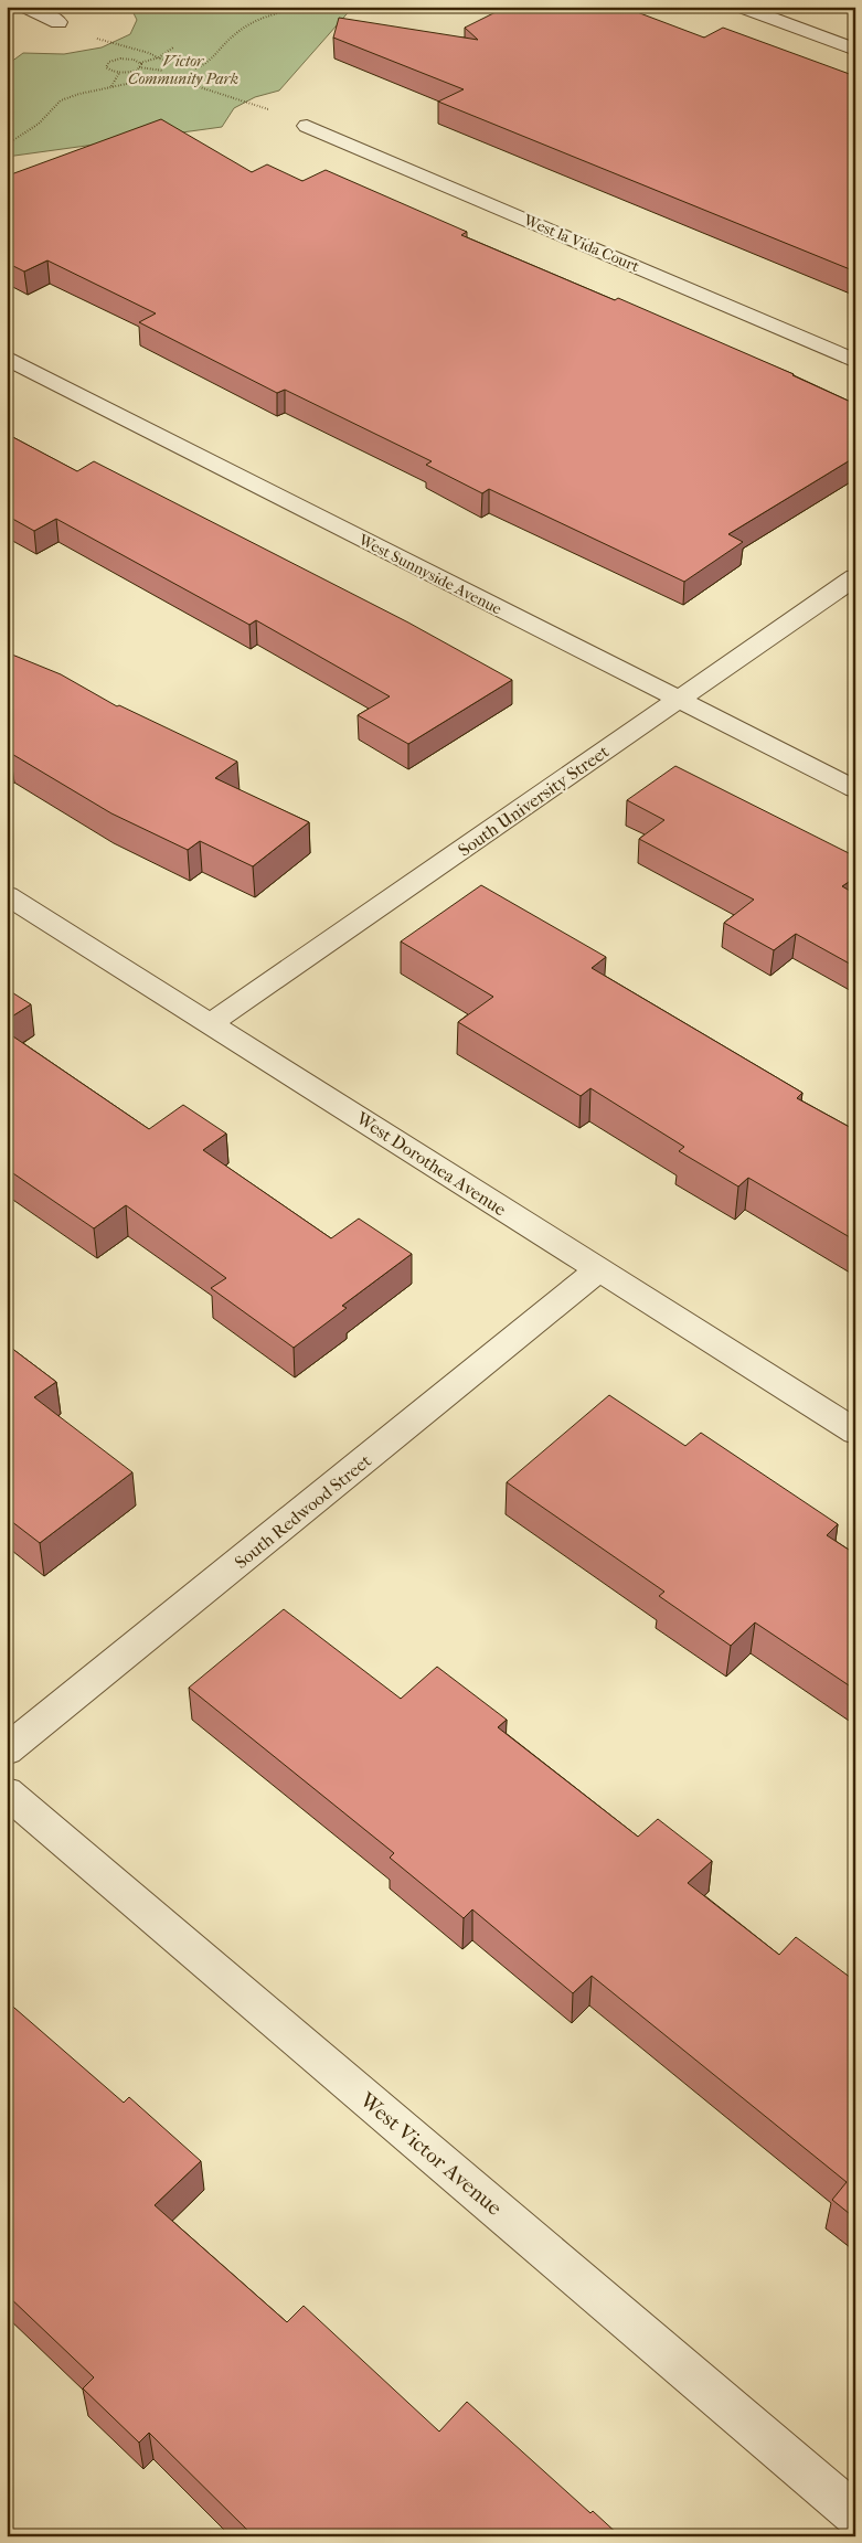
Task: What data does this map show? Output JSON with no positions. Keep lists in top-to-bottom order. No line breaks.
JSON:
{"streets":{"street":["West la Vida Court","West Sunnyside Avenue","South University Street","West Dorothea Avenue","South Redwood Street","West Victor Avenue"]},"crossings":[["West Sunnyside Avenue","South University Street"],["South University Street","West Dorothea Avenue"],["West Dorothea Avenue","South Redwood Street"]],"parks":["Victor Community Park"]}
